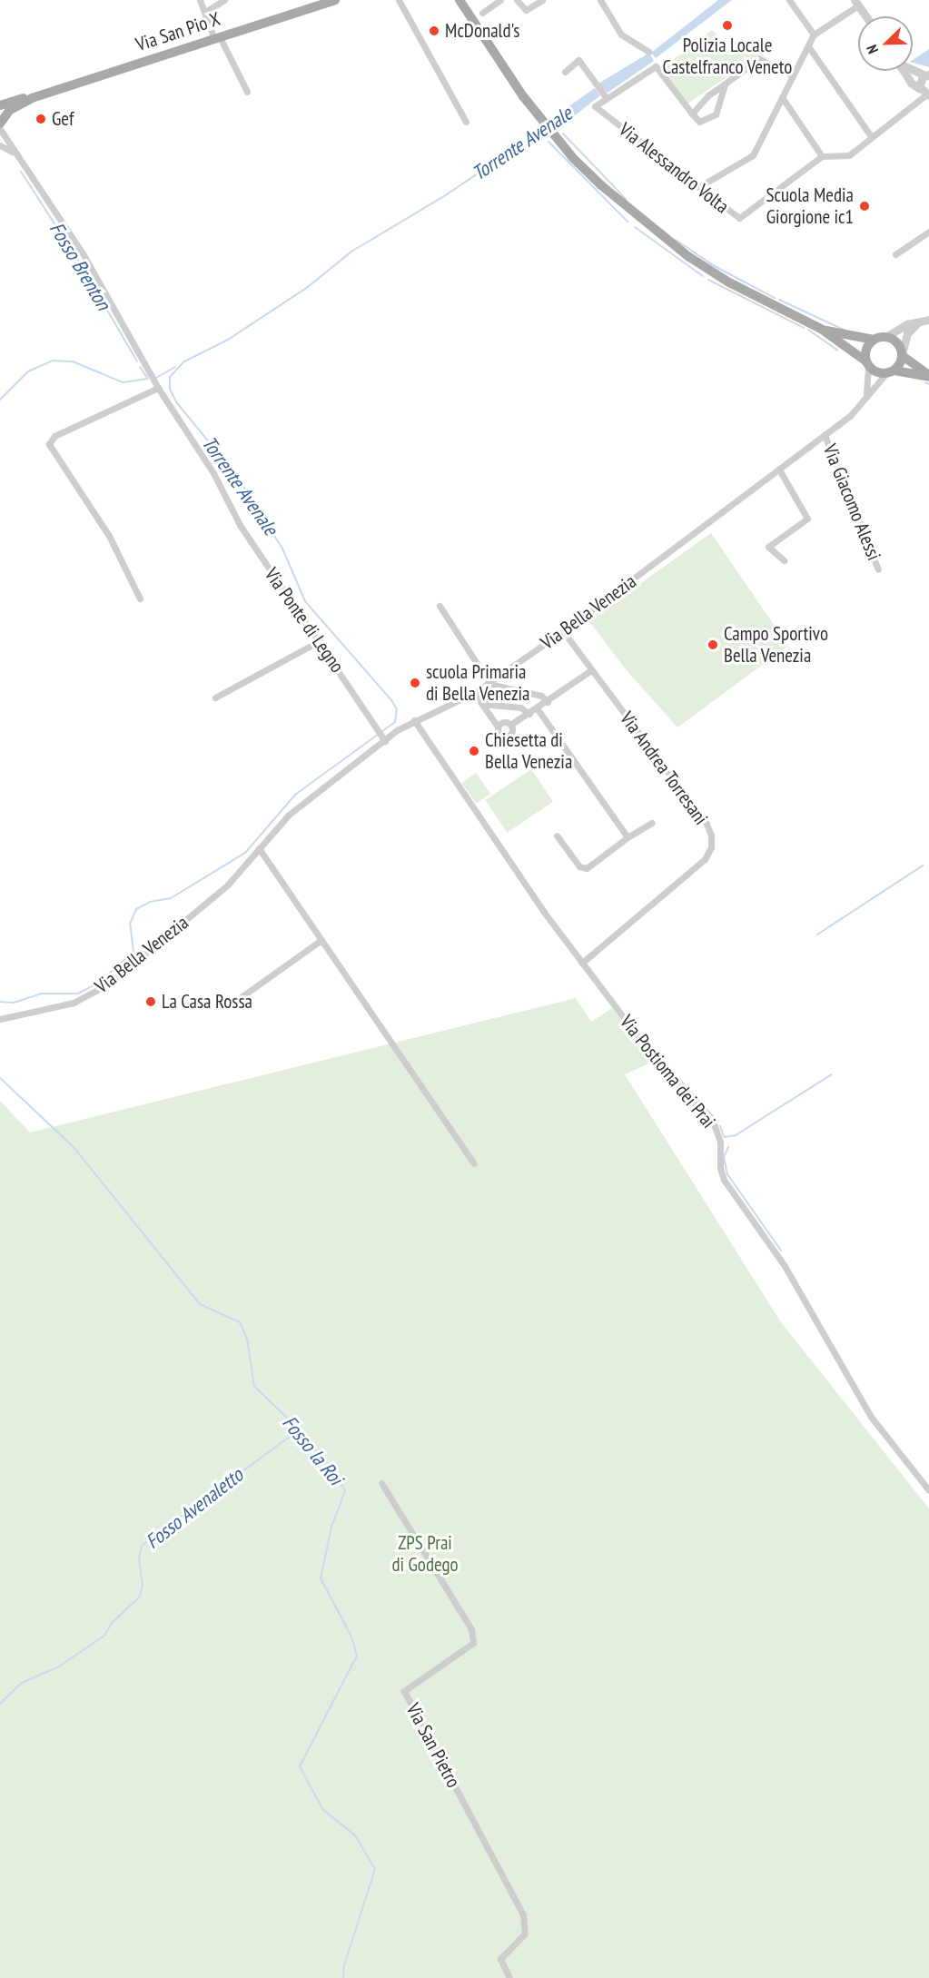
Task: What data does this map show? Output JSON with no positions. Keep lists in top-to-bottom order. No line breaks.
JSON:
{"streets":{"main road":["Via San Pio X"],"street":["Via Alessandro Volta","Via Giacomo Alessi","Via Bella Venezia","Via Ponte di Legno","Via Andrea Torresani","Via Postioma dei Prai","Via San Pietro"]},"crossings":[["Via Giacomo Alessi","Via Bella Venezia"],["Via Bella Venezia","Via Ponte di Legno"],["Via Bella Venezia","Via Andrea Torresani"],["Via Bella Venezia","Via Postioma dei Prai"],["Via Andrea Torresani","Via Postioma dei Prai"]],"water":["Torrente Avenale","Fosso Brenton","Fosso la Roi","Fosso Avenaletto"],"parks":["ZPS Prai di Godego"],"places":["Polizia Locale Castelfranco Veneto","McDonald's","Gef","Scuola Media Giorgione ic1","Campo Sportivo Bella Venezia","scuola Primaria di Bella Venezia","Chiesetta di Bella Venezia","La Casa Rossa"],"north":"bottom left"}
